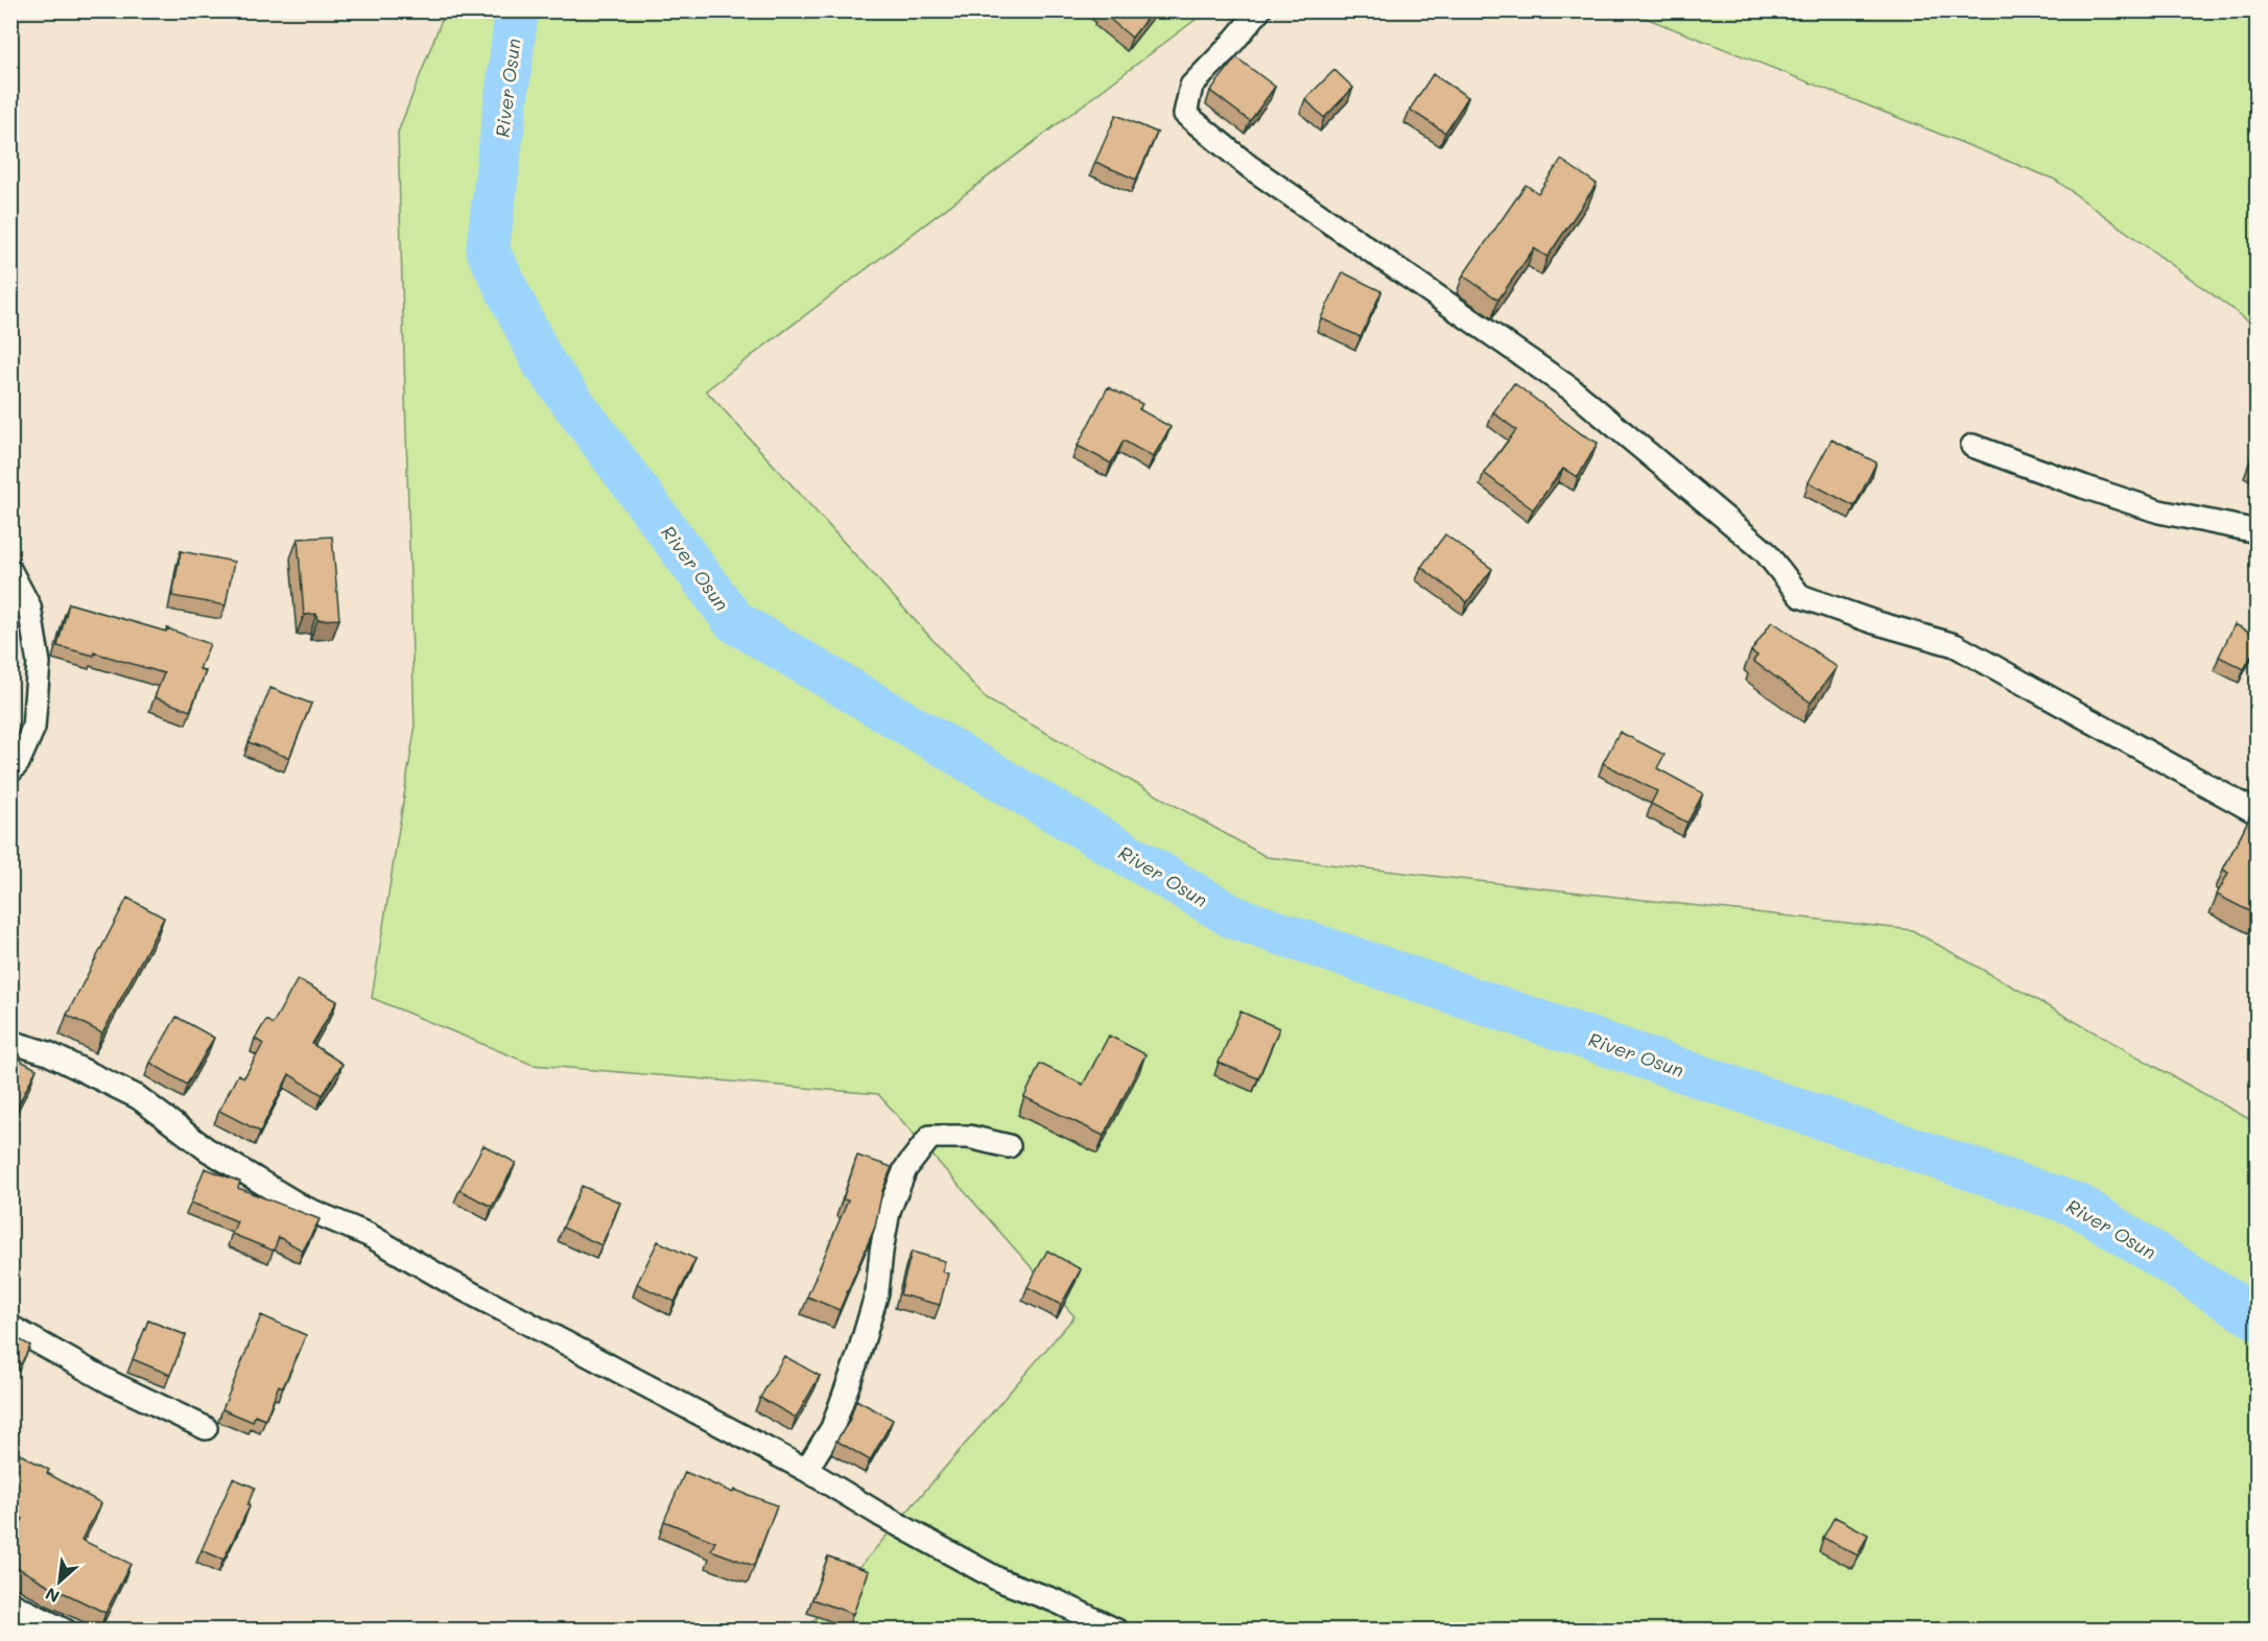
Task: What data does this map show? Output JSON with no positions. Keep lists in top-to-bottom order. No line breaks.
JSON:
{"water":["River Osun"],"north":"bottom left"}
